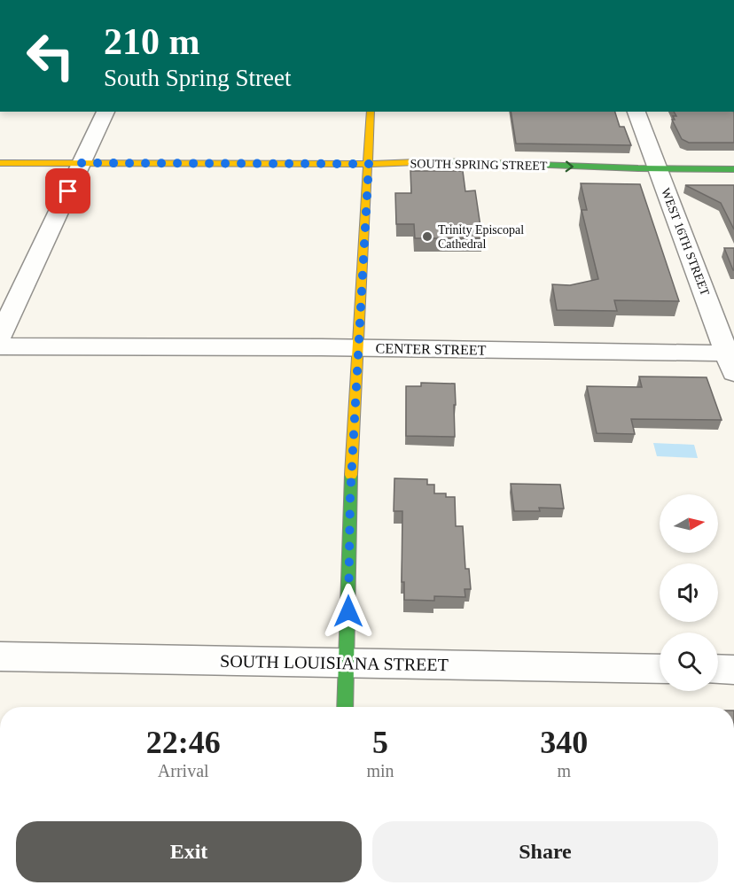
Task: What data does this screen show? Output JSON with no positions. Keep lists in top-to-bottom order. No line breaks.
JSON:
{"streets":{"main road":["SOUTH SPRING STREET"],"street":["WEST 16TH STREET","CENTER STREET","SOUTH LOUISIANA STREET"]},"crossings":[["SOUTH SPRING STREET","WEST 16TH STREET"],["WEST 16TH STREET","CENTER STREET"]],"one_way":["SOUTH SPRING STREET"],"places":["Trinity Episcopal Cathedral"],"north":"right","page":{"turn":["210 m","South Spring Street"],"eta":["22:46","Arrival","5","min","340","m"],"buttons":["Exit","Share"]}}
